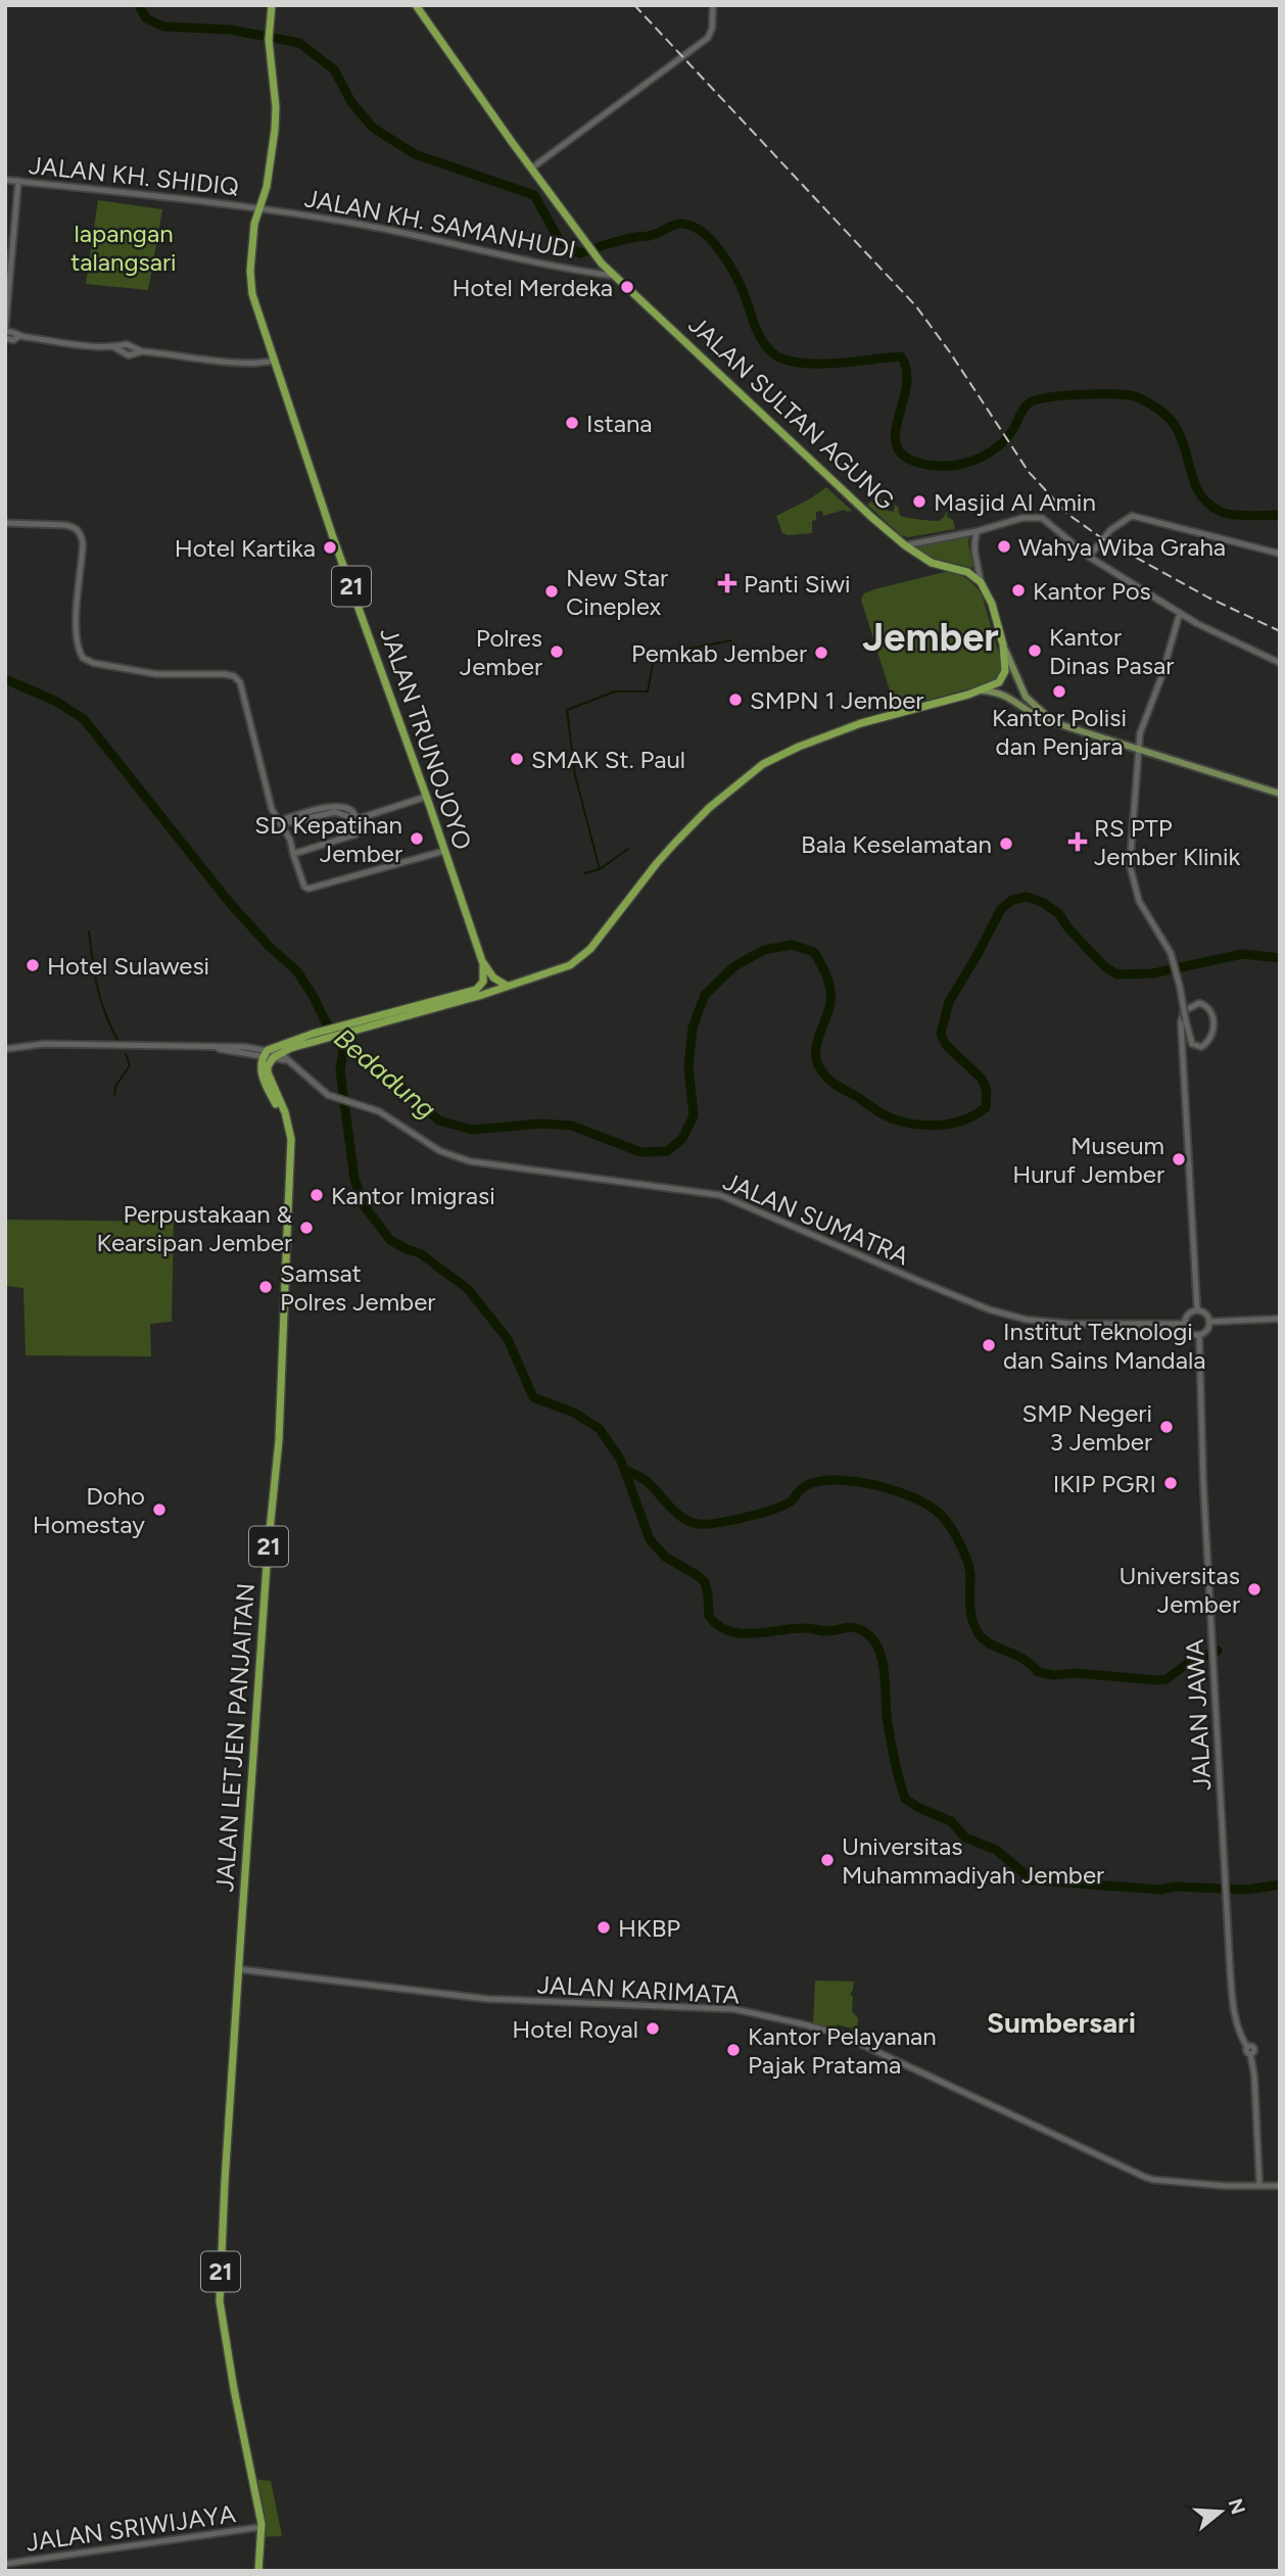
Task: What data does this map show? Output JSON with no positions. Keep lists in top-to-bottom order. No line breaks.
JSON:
{"streets":{"highway":["JALAN SULTAN AGUNG","21","JALAN TRUNOJOYO","JALAN LETJEN PANJAITAN"],"main road":["JALAN KH. SHIDIQ","JALAN KH. SAMANHUDI","JALAN SUMATRA","JALAN JAWA","JALAN KARIMATA","JALAN SRIWIJAYA"]},"crossings":[["JALAN KH. SHIDIQ","JALAN KH. SAMANHUDI"],["JALAN KH. SHIDIQ","21"],["JALAN KH. SHIDIQ","JALAN TRUNOJOYO"],["JALAN KH. SAMANHUDI","JALAN SULTAN AGUNG"],["JALAN KH. SAMANHUDI","21"],["JALAN KH. SAMANHUDI","JALAN TRUNOJOYO"],["21","JALAN TRUNOJOYO"],["21","JALAN SUMATRA"],["21","JALAN LETJEN PANJAITAN"],["21","JALAN KARIMATA"],["21","JALAN SRIWIJAYA"],["JALAN SUMATRA","JALAN JAWA"],["JALAN JAWA","JALAN KARIMATA"],["JALAN LETJEN PANJAITAN","JALAN KARIMATA"]],"districts":["Jember","Sumbersari"],"water":["Bedadung"],"parks":["lapangan talangsari"],"places":{"other":["Hotel Merdeka","Istana","Masjid Al Amin","Wahya Wiba Graha","Hotel Kartika","Kantor Pos","New Star Cineplex","Kantor Dinas Pasar","Polres Jember","Pemkab Jember","Kantor Polisi dan Penjara","SMPN 1 Jember","SMAK St. Paul","SD Kepatihan Jember","Bala Keselamatan","Hotel Sulawesi","Museum Huruf Jember","Kantor Imigrasi","Perpustakaan & Kearsipan Jember","Samsat Polres Jember","Institut Teknologi dan Sains Mandala","SMP Negeri 3 Jember","IKIP PGRI","Doho Homestay","Universitas Jember","Universitas Muhammadiyah Jember","HKBP","Hotel Royal","Kantor Pelayanan Pajak Pratama"],"health":["Panti Siwi","RS PTP Jember Klinik"]},"north":"right"}
